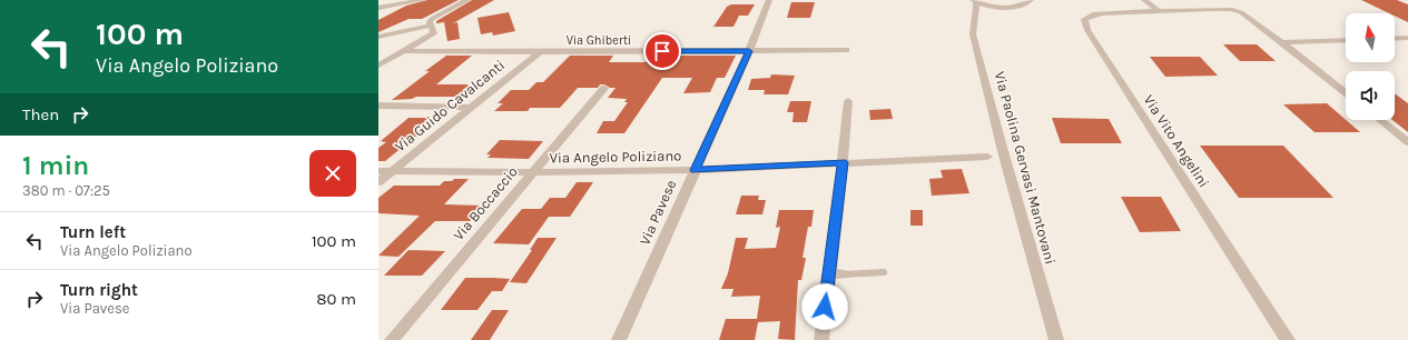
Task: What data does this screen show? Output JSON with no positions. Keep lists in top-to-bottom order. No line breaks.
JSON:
{"streets":{"street":["Via Ghiberti","Via Guido Cavalcanti","Via Vito Angelini","Via Angelo Poliziano","Via Paolina Gervasi Mantovani","Via Boccaccio","Via Pavese"]},"crossings":[["Via Ghiberti","Via Guido Cavalcanti"],["Via Ghiberti","Via Pavese"],["Via Guido Cavalcanti","Via Angelo Poliziano"],["Via Angelo Poliziano","Via Boccaccio"],["Via Angelo Poliziano","Via Pavese"]],"north":"top","page":{"turn":["100 m","Via Angelo Poliziano"],"then":"Then","heading":["1 min","380 m · 07:25"],"list":[{"name":"Turn left","note":"Via Angelo Poliziano","value":"100 m"},{"name":"Turn right","note":"Via Pavese","value":"80 m"}]}}
